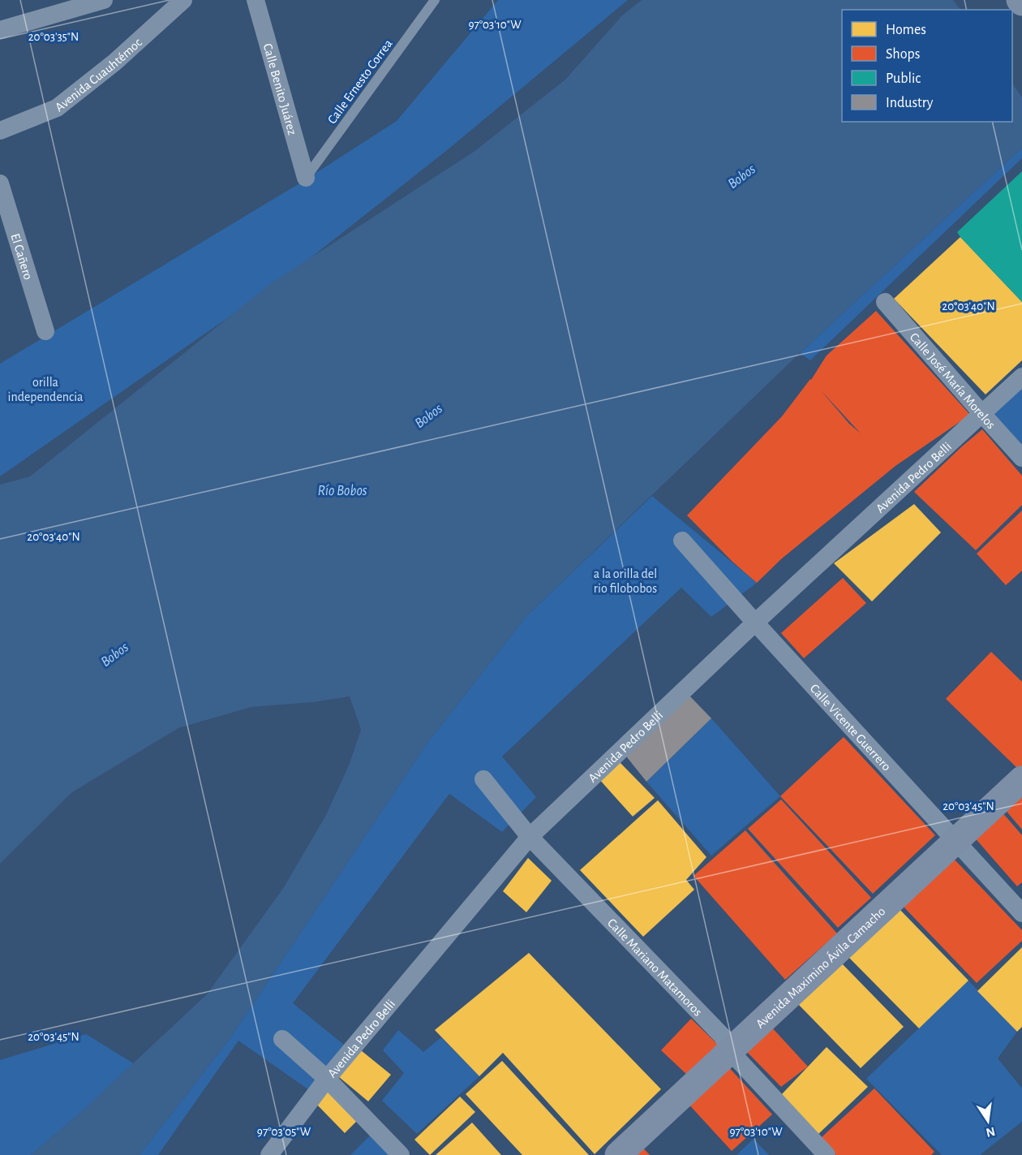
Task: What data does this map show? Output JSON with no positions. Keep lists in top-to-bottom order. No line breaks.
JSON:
{"streets":{"main road":["Avenida Maximino Ávila Camacho"],"street":["Avenida Cuauhtémoc","Calle Benito Juárez","El Cañero","Calle José María Morelos","Avenida Pedro Belli","Calle Vicente Guerrero","Calle Mariano Matamoros"],"lane":["Calle Ernesto Correa"]},"crossings":[["Calle Ernesto Correa","Calle Benito Juárez"],["Calle José María Morelos","Avenida Pedro Belli"],["Avenida Pedro Belli","Calle Vicente Guerrero"],["Avenida Pedro Belli","Calle Mariano Matamoros"],["Calle Vicente Guerrero","Avenida Maximino Ávila Camacho"],["Calle Mariano Matamoros","Avenida Maximino Ávila Camacho"]],"water":["Bobos","Río Bobos"],"parks":["orilla independencia","a la orilla del rio filobobos"],"legend":["Homes","Shops","Public","Industry"],"north":"bottom","coordinates":["97°03'10\"W","20°03'35\"N","20°03'40\"N","20°03'45\"N","97°03'05\"W"]}
